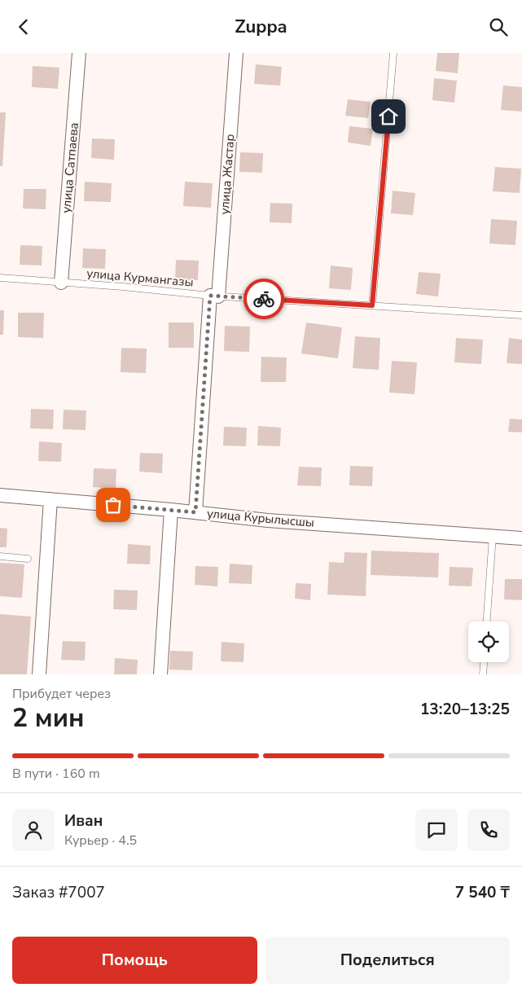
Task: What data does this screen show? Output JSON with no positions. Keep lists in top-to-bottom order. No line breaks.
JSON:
{"streets":{"street":["улица Сатпаева","улица Жастар","улица Курылысшы"],"lane":["улица Курмангазы"]},"crossings":[["улица Сатпаева","улица Курмангазы"],["улица Жастар","улица Курмангазы"],["улица Жастар","улица Курылысшы"]],"page":{"header":"Zuppa","heading":["2 мин","Прибудет через","13:20–13:25"],"panel":["Иван","Курьер · 4.5","Заказ #7007","7 540 ₸"],"bar":"В пути · 160 m","buttons":["Помощь","Поделиться"]}}
